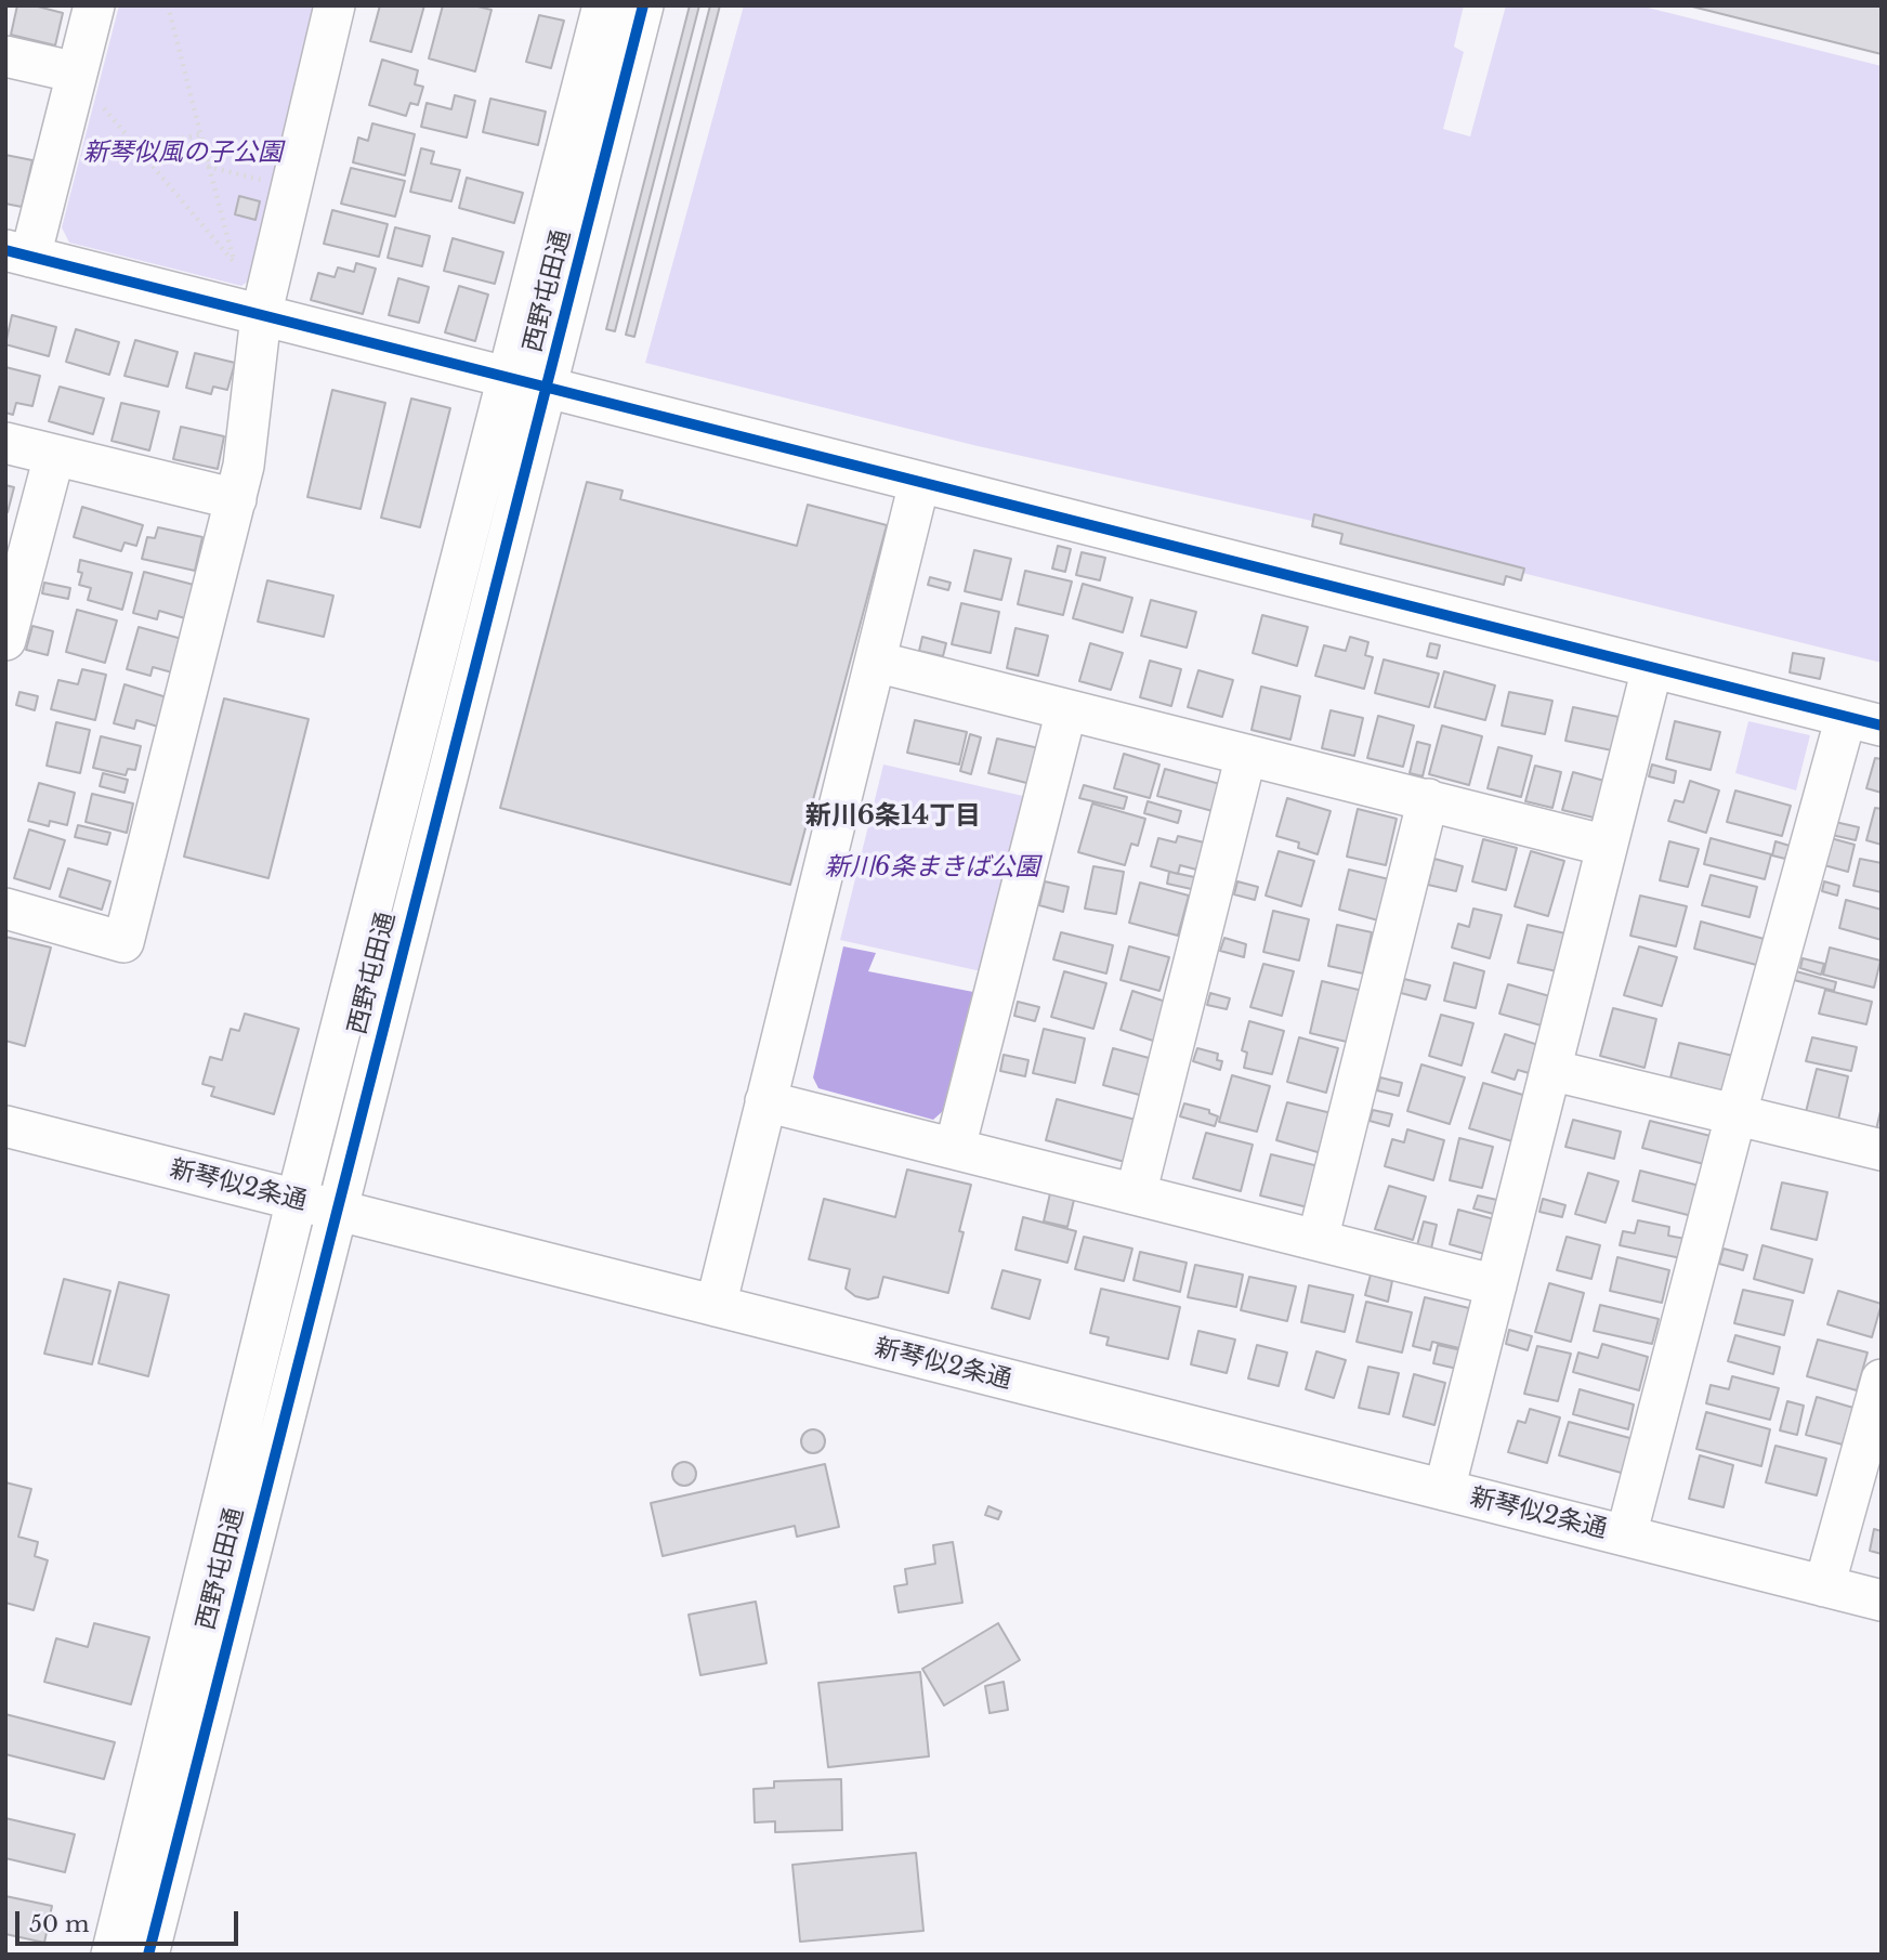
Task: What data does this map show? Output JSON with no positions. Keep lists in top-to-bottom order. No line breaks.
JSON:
{"streets":{"street":["西野屯田通","新琴似2条通"]},"crossings":[["西野屯田通","新琴似2条通"]],"districts":["新川6条14丁目"],"parks":["新琴似風の子公園","新川6条まきば公園"],"scale_bar":"50 m"}
